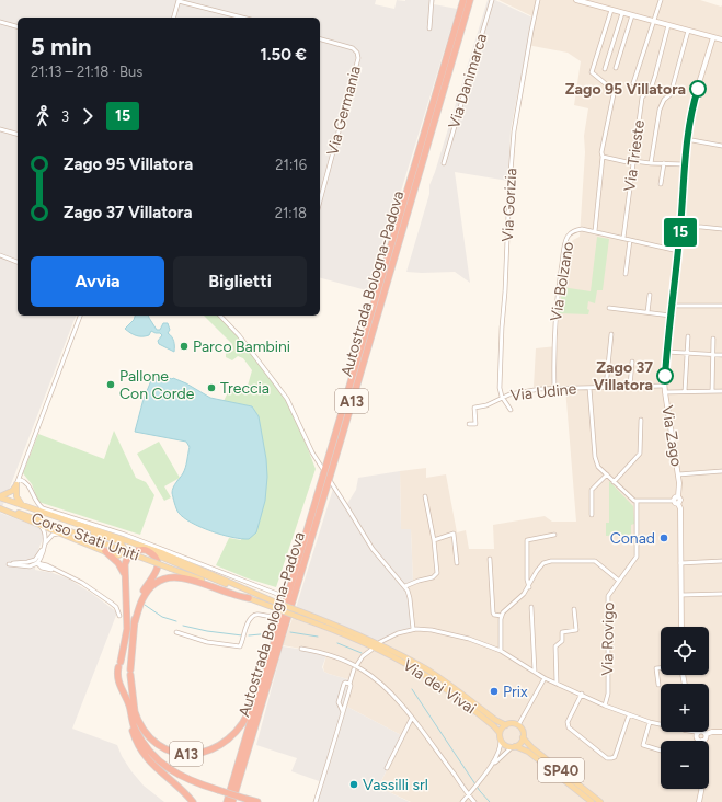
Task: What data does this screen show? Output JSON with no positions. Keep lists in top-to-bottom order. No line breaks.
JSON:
{"streets":{"highway":["Autostrada Bologna-Padova","A13"],"main road":["Corso Stati Uniti","Via dei Vivai","SP40"],"street":["Via Danimarca","Via Germania","Via Trieste","Via Gorizia","Via Bolzano","Via Udine","Via Zago","Via Rovigo"]},"crossings":[["Via Trieste","Via Bolzano"],["Via Gorizia","Via Udine"],["Via Bolzano","Via Udine"],["Via Bolzano","Via Zago"],["Autostrada Bologna-Padova","A13"],["Via Udine","Via Zago"],["Via dei Vivai","SP40"]],"places":["Zago 95 Villatora","Parco Bambini","Zago 37 Villatora","Pallone Con Corde","Treccia","Conad","Prix","Vassilli srl"],"lines":["bus line 15"],"page":{"on_map":"15","heading":["5 min","21:13 – 21:18 · Bus","1.50 €"],"legs":["3","15"],"list":[{"name":"Zago 95 Villatora","value":"21:16"},{"name":"Zago 37 Villatora","value":"21:18"}],"buttons":["Avvia","Biglietti"],"map_buttons":["+","−"]}}
